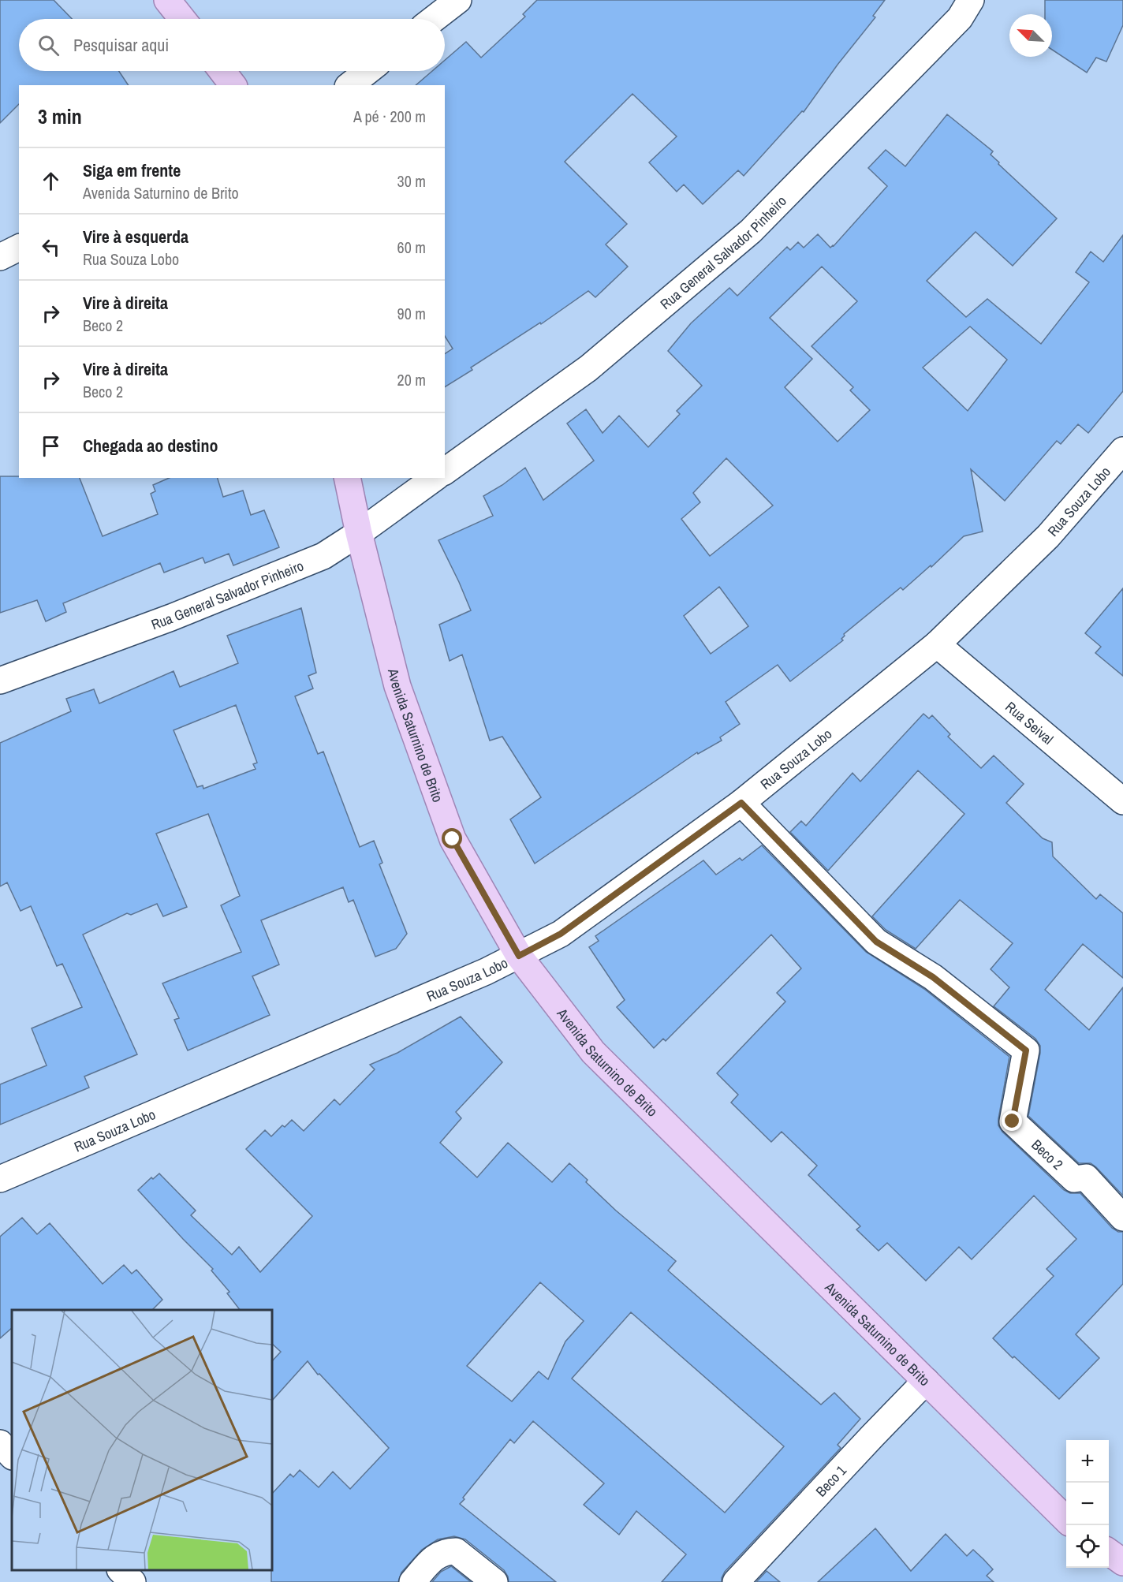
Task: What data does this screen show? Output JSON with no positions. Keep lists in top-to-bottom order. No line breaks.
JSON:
{"streets":{"main road":["Avenida Saturnino de Brito"],"street":["Rua General Salvador Pinheiro","Rua Souza Lobo","Rua Seival","Beco 2","Beco 1"]},"crossings":[["Rua General Salvador Pinheiro","Avenida Saturnino de Brito"],["Rua Souza Lobo","Rua Seival"],["Rua Souza Lobo","Avenida Saturnino de Brito"],["Rua Souza Lobo","Beco 2"],["Avenida Saturnino de Brito","Beco 1"]],"north":"top left","page":{"search":"Pesquisar aqui","heading":["3 min","A pé · 200 m"],"list":[["Siga em frente","Avenida Saturnino de Brito","30 m"],["Vire à esquerda","Rua Souza Lobo","60 m"],["Vire à direita","Beco 2","90 m"],["Vire à direita","Beco 2","20 m"],"Chegada ao destino"],"map_buttons":["+","−"]}}
